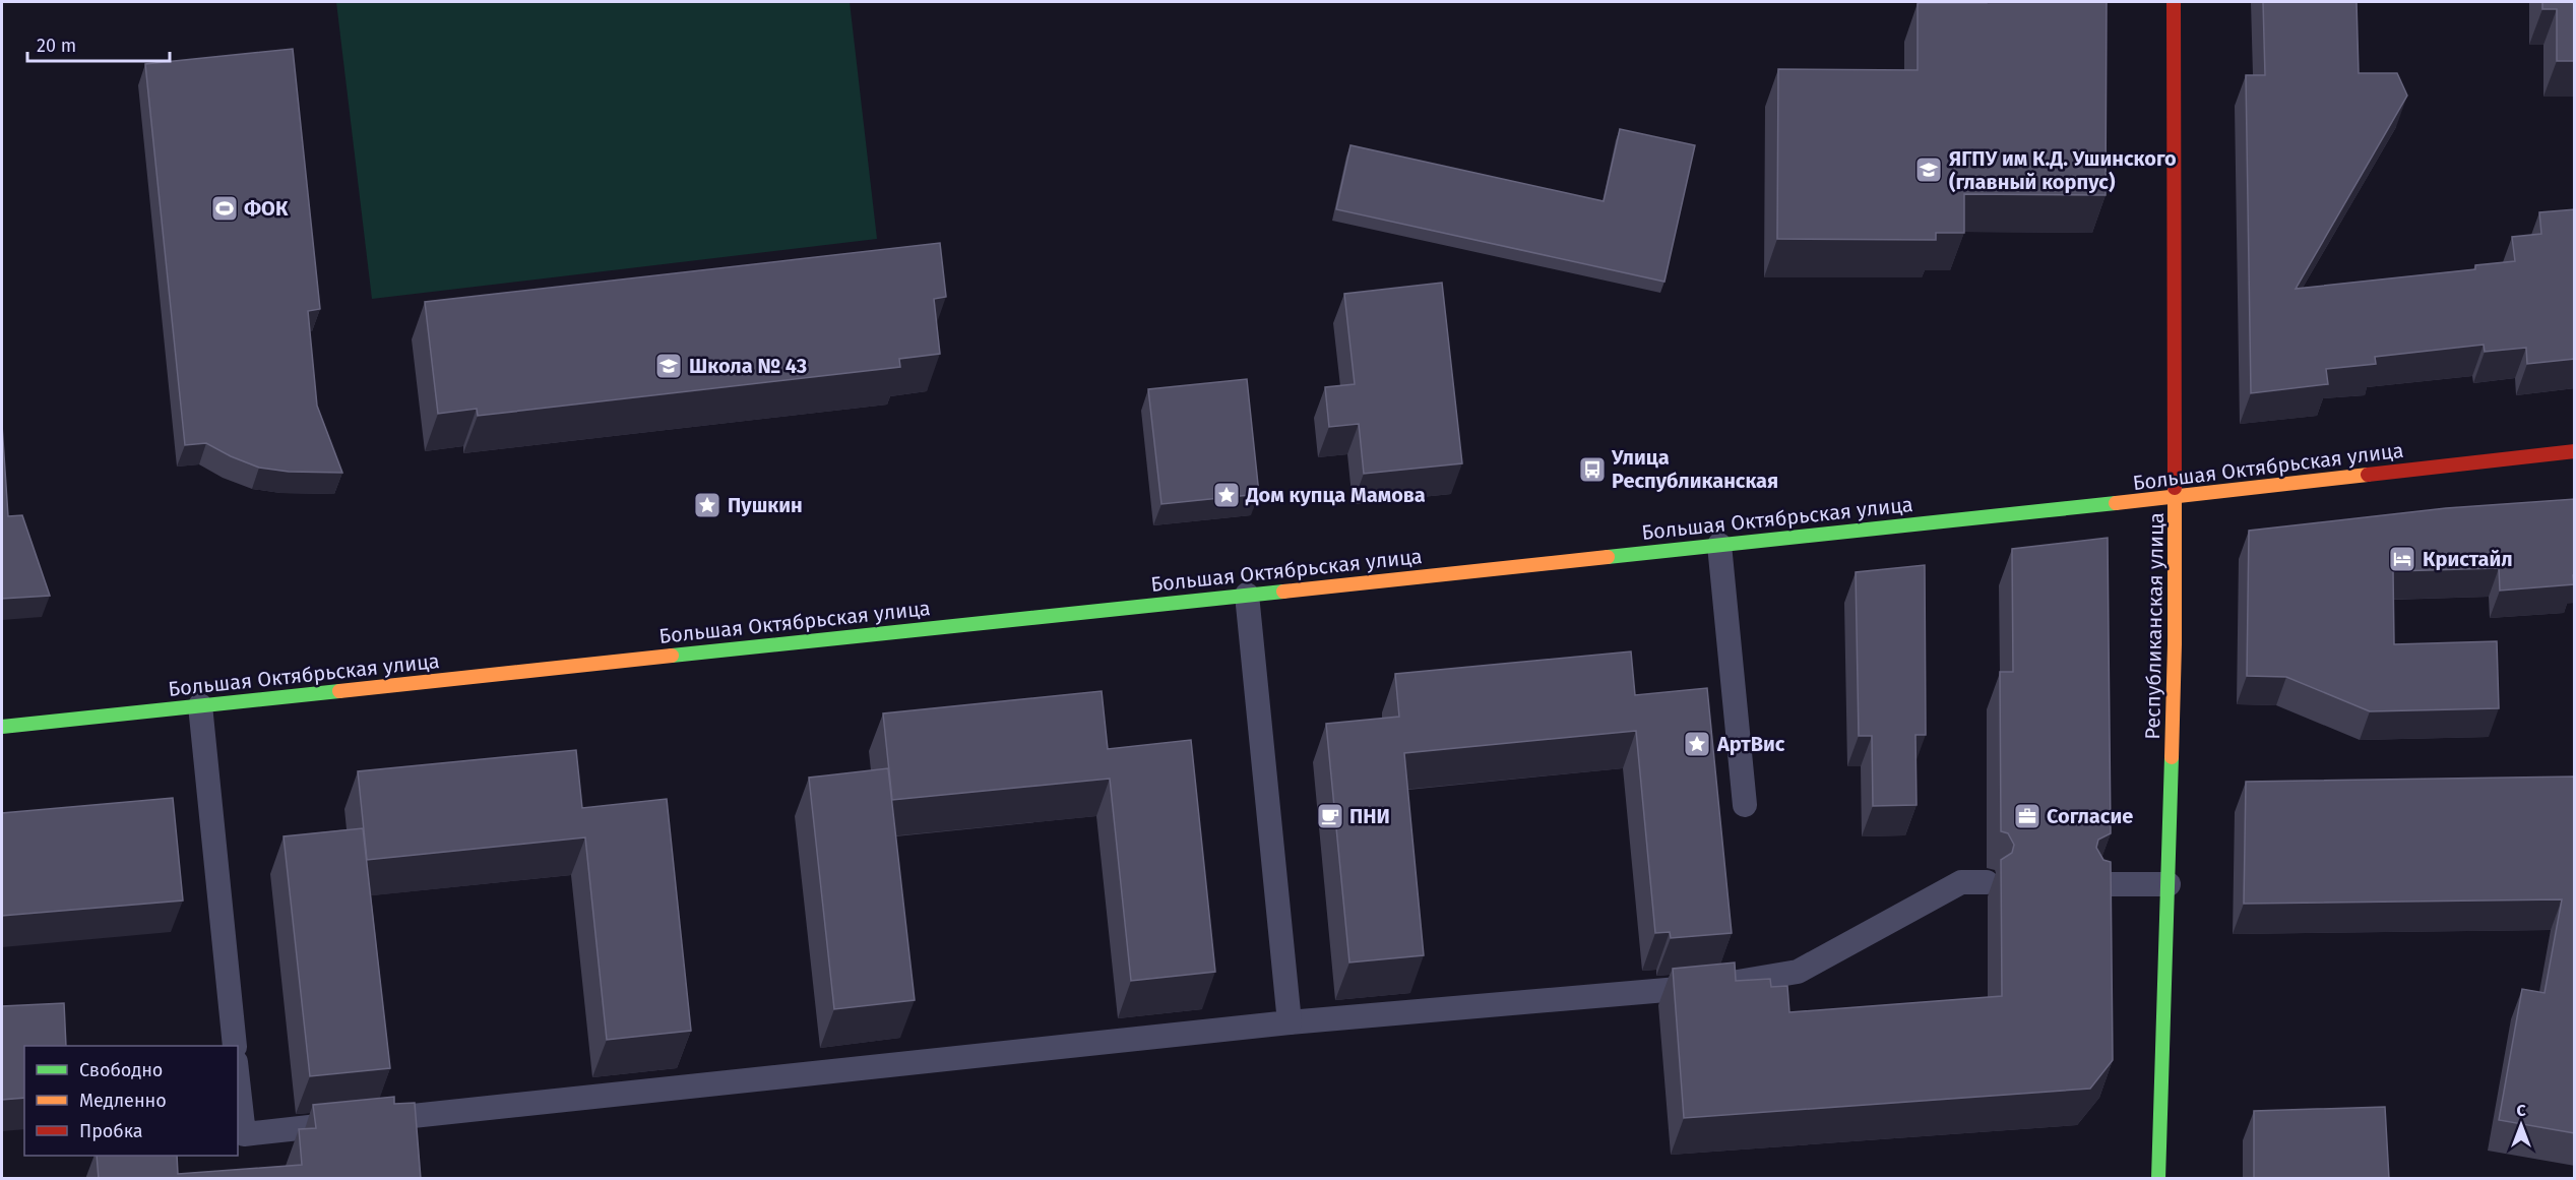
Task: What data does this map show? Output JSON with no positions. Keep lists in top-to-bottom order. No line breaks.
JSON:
{"streets":{"main road":["Большая Октябрьская улица","Республиканская улица"]},"crossings":[["Большая Октябрьская улица","Республиканская улица"]],"places":{"school or university":["ЯГПУ им К.Д. Ушинского (главный корпус)","Школа № 43"],"sports":["ФОК"],"bus stop":["Улица Республиканская"],"place":["Дом купца Мамова","Пушкин","АртВис"],"hotel":["Кристайл"],"cafe":["ПНИ"],"office":["Согласие"]},"legend":["Свободно","Медленно","Пробка"],"scale_bar":"20 m","north":"top"}
